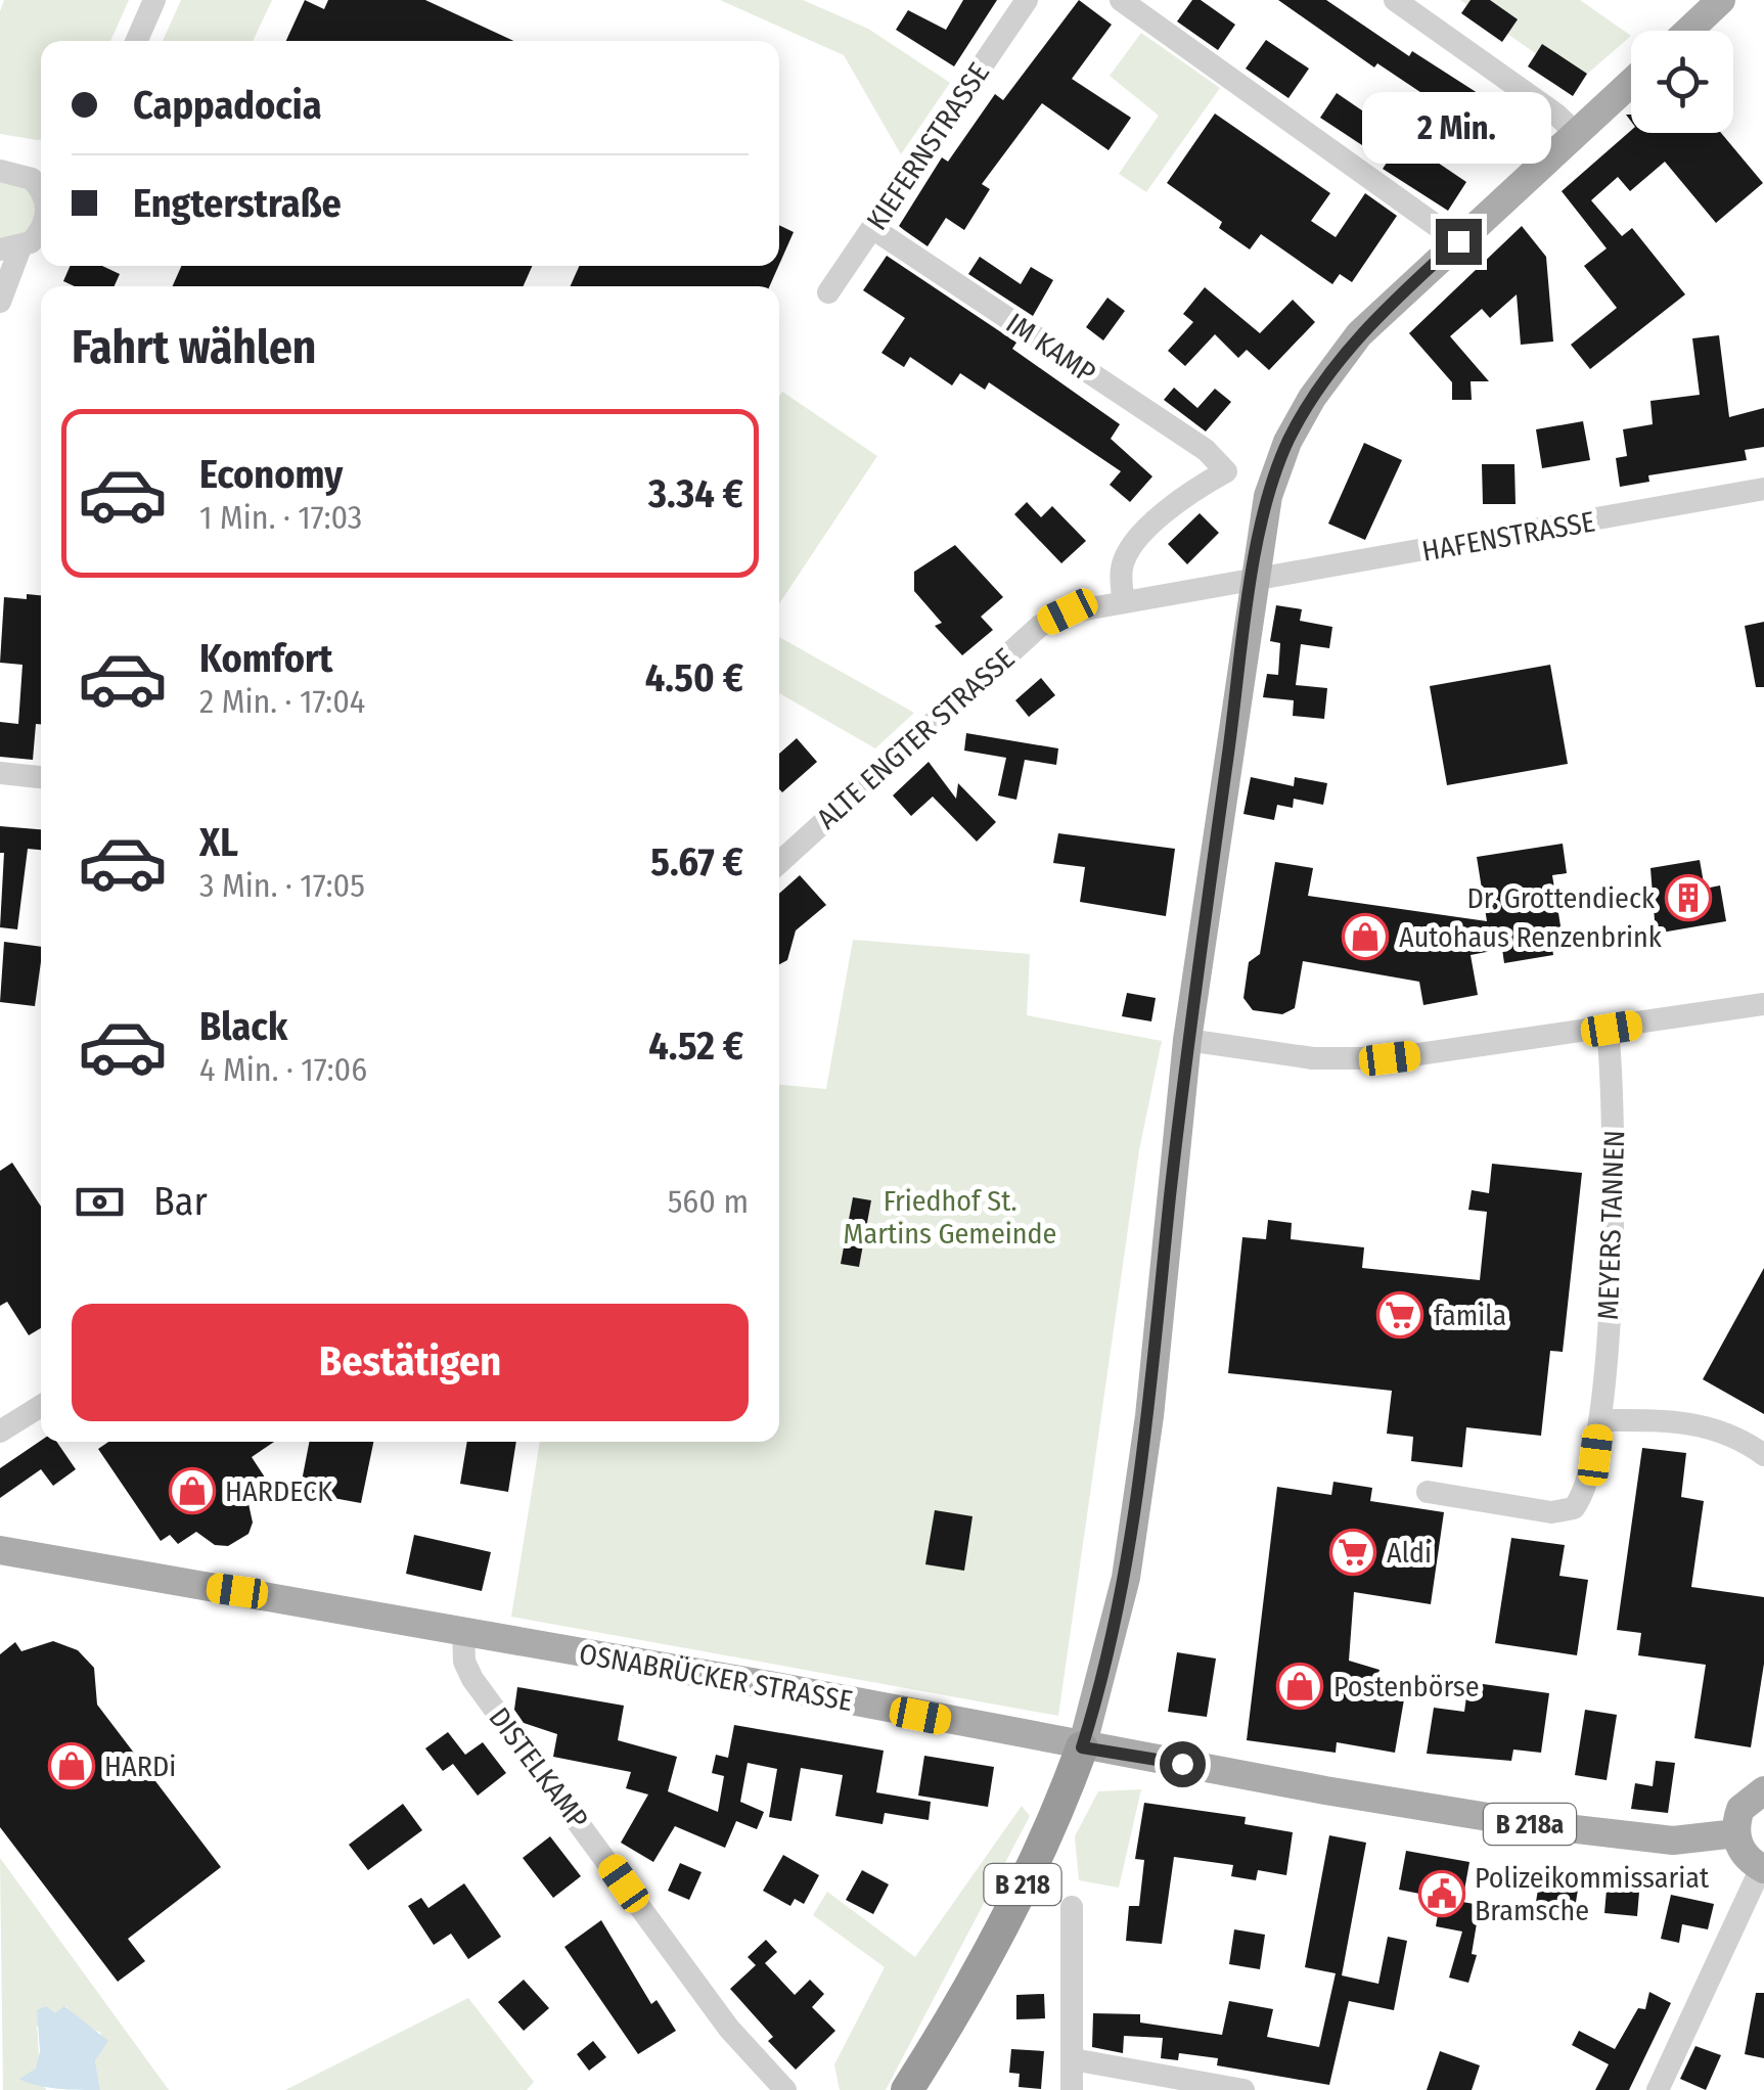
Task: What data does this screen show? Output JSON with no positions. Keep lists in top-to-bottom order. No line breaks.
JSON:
{"streets":{"highway":["B 218"],"main road":["OSNABRÜCKER STRASSE","B 218a"],"street":["KIEFERNSTRASSE","IM KAMP","HAFENSTRASSE","ALTE ENGTER STRASSE","MEYERS TANNEN","DISTELKAMP"]},"crossings":[["KIEFERNSTRASSE","IM KAMP"],["IM KAMP","ALTE ENGTER STRASSE"],["HAFENSTRASSE","ALTE ENGTER STRASSE"],["HAFENSTRASSE","B 218"],["ALTE ENGTER STRASSE","B 218"],["OSNABRÜCKER STRASSE","DISTELKAMP"],["OSNABRÜCKER STRASSE","B 218"]],"parks":["Friedhof St. Martins Gemeinde"],"places":{"building":["Dr. Grottendieck"],"shop":["Autohaus Renzenbrink","HARDECK","Postenbörse","HARDi"],"supermarket":["famila","Aldi"],"public building":["Polizeikommissariat Bramsche"]},"page":{"banner":["Cappadocia","Engterstraße"],"bubble":"2 Min.","heading":"Fahrt wählen","list":[{"name":"Economy","note":"1 Min. · 17:03","value":"3.34 €"},{"name":"Komfort","note":"2 Min. · 17:04","value":"4.50 €"},{"name":"XL","note":"3 Min. · 17:05","value":"5.67 €"},{"name":"Black","note":"4 Min. · 17:06","value":"4.52 €"}],"pay":["Bar","560 m"],"buttons":"Bestätigen"}}
